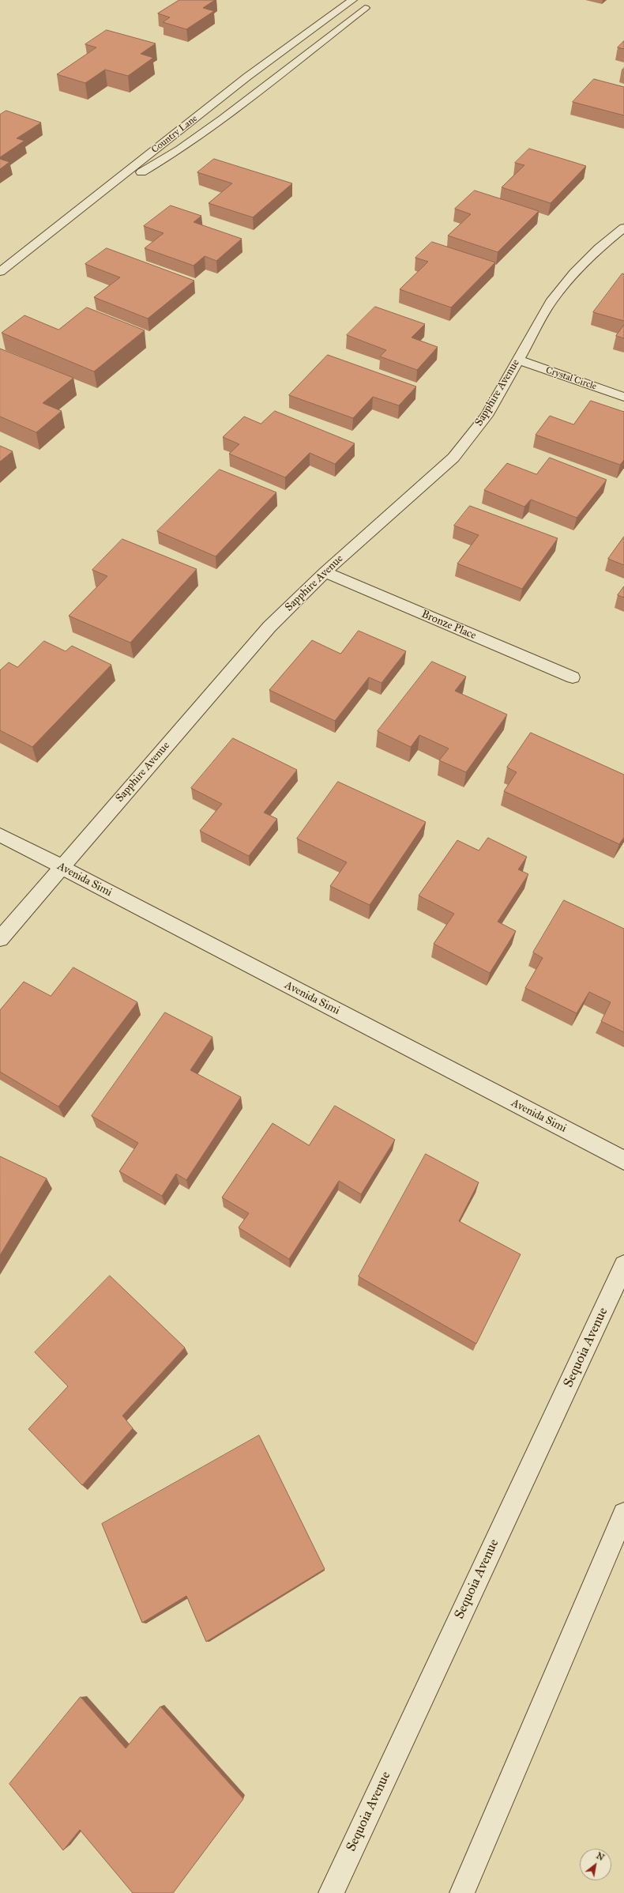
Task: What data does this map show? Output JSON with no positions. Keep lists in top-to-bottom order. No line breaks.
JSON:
{"streets":{"street":["Country Lane","Crystal Circle","Sapphire Avenue","Bronze Place","Avenida Simi","Sequoia Avenue"]},"crossings":[["Crystal Circle","Sapphire Avenue"],["Sapphire Avenue","Bronze Place"],["Sapphire Avenue","Avenida Simi"]],"north":"top right"}
